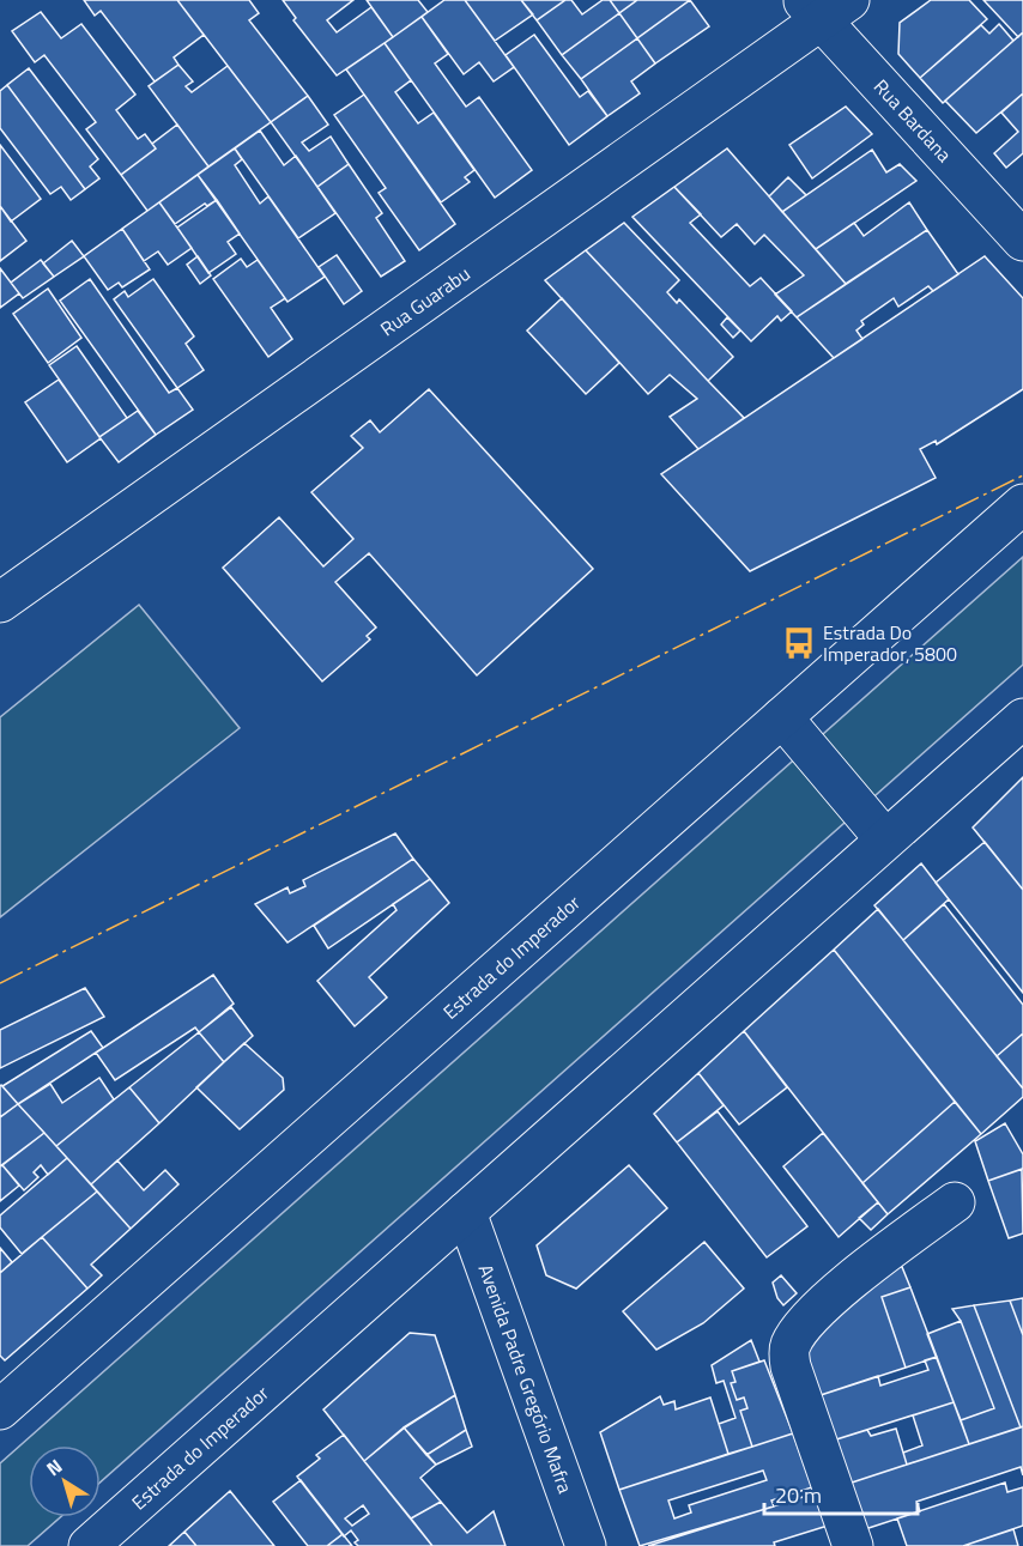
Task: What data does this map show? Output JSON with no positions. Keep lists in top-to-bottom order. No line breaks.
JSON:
{"streets":{"main road":["Rua Bardana","Rua Guarabu","Estrada do Imperador","Avenida Padre Gregório Mafra"]},"crossings":[["Rua Bardana","Rua Guarabu"],["Estrada do Imperador","Avenida Padre Gregório Mafra"]],"places":{"bus stop":["Estrada Do Imperador, 5800"]},"scale_bar":"20 m","north":"top left"}
